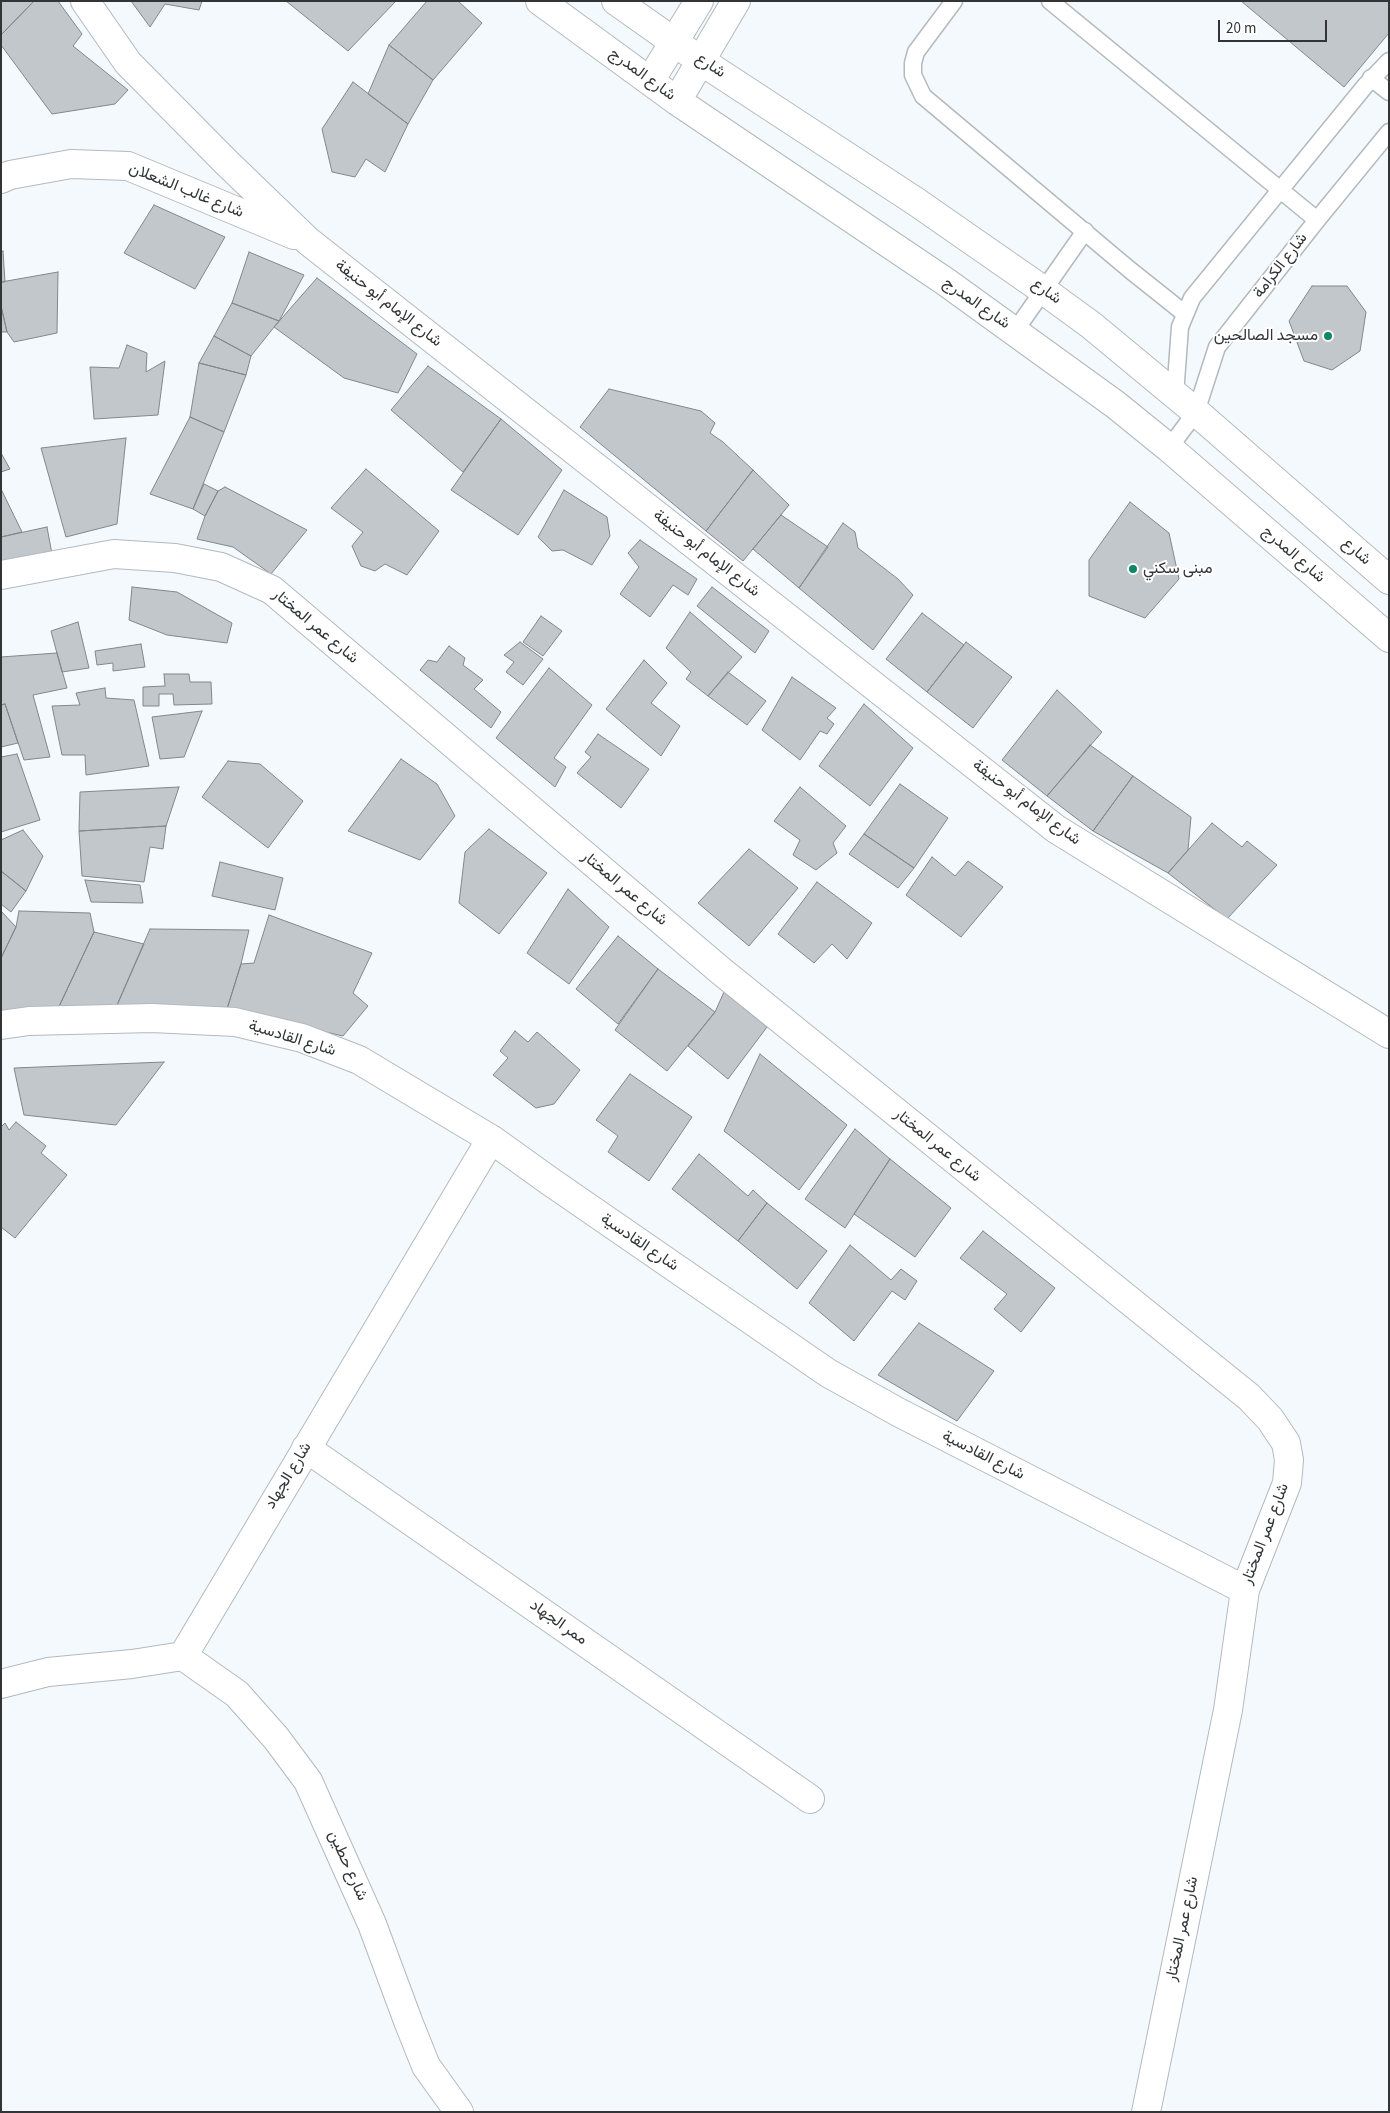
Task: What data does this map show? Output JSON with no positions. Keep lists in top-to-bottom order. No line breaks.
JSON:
{"streets":{"street":["شارع","شارع المدرج","شارع غالب الشعلان","شارع الإمام أبو حنيفة","شارع عمر المختار","شارع القادسية","شارع الجهاد","ممر الجهاد","شارع حطين"],"lane":["شارع الكرامة"]},"crossings":[["شارع","شارع الكرامة"],["شارع المدرج","شارع الكرامة"],["شارع غالب الشعلان","شارع الإمام أبو حنيفة"],["شارع عمر المختار","شارع القادسية"],["شارع القادسية","شارع الجهاد"],["شارع الجهاد","ممر الجهاد"],["شارع الجهاد","شارع حطين"]],"places":["مسجد الصالحين","مبنى سكني"],"scale_bar":"20 m"}
